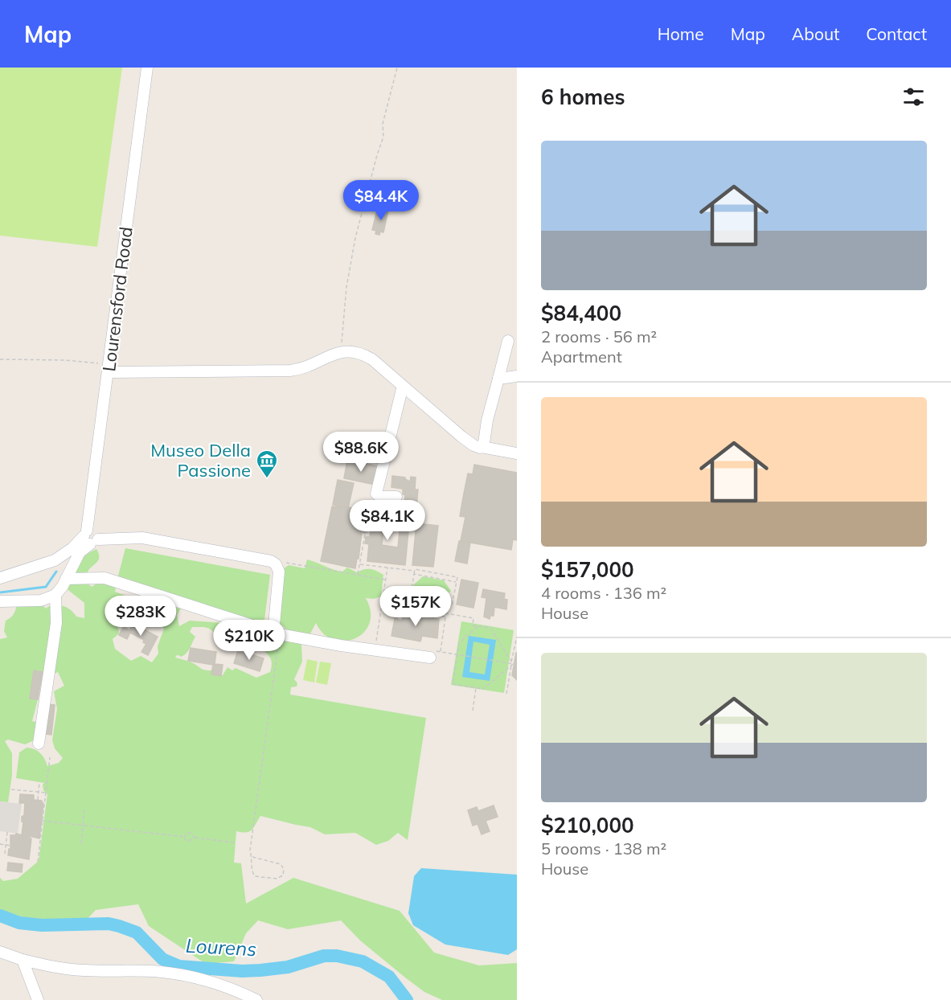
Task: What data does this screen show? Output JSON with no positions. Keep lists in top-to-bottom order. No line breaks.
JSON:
{"streets":{"street":["Lourensford Road"]},"water":["Lourens"],"places":{"museum":["Museo Della Passione"]},"page":{"header":"Map","nav":["Home","Map","About","Contact"],"heading":"6 homes","list":[{"name":"$84,400","note":"2 rooms · 56 m² · Apartment"},{"name":"$157,000","note":"4 rooms · 136 m² · House"},{"name":"$210,000","note":"5 rooms · 138 m² · House"}],"price":["$84.4K","$88.6K","$84.1K","$157K","$283K","$210K"]}}
